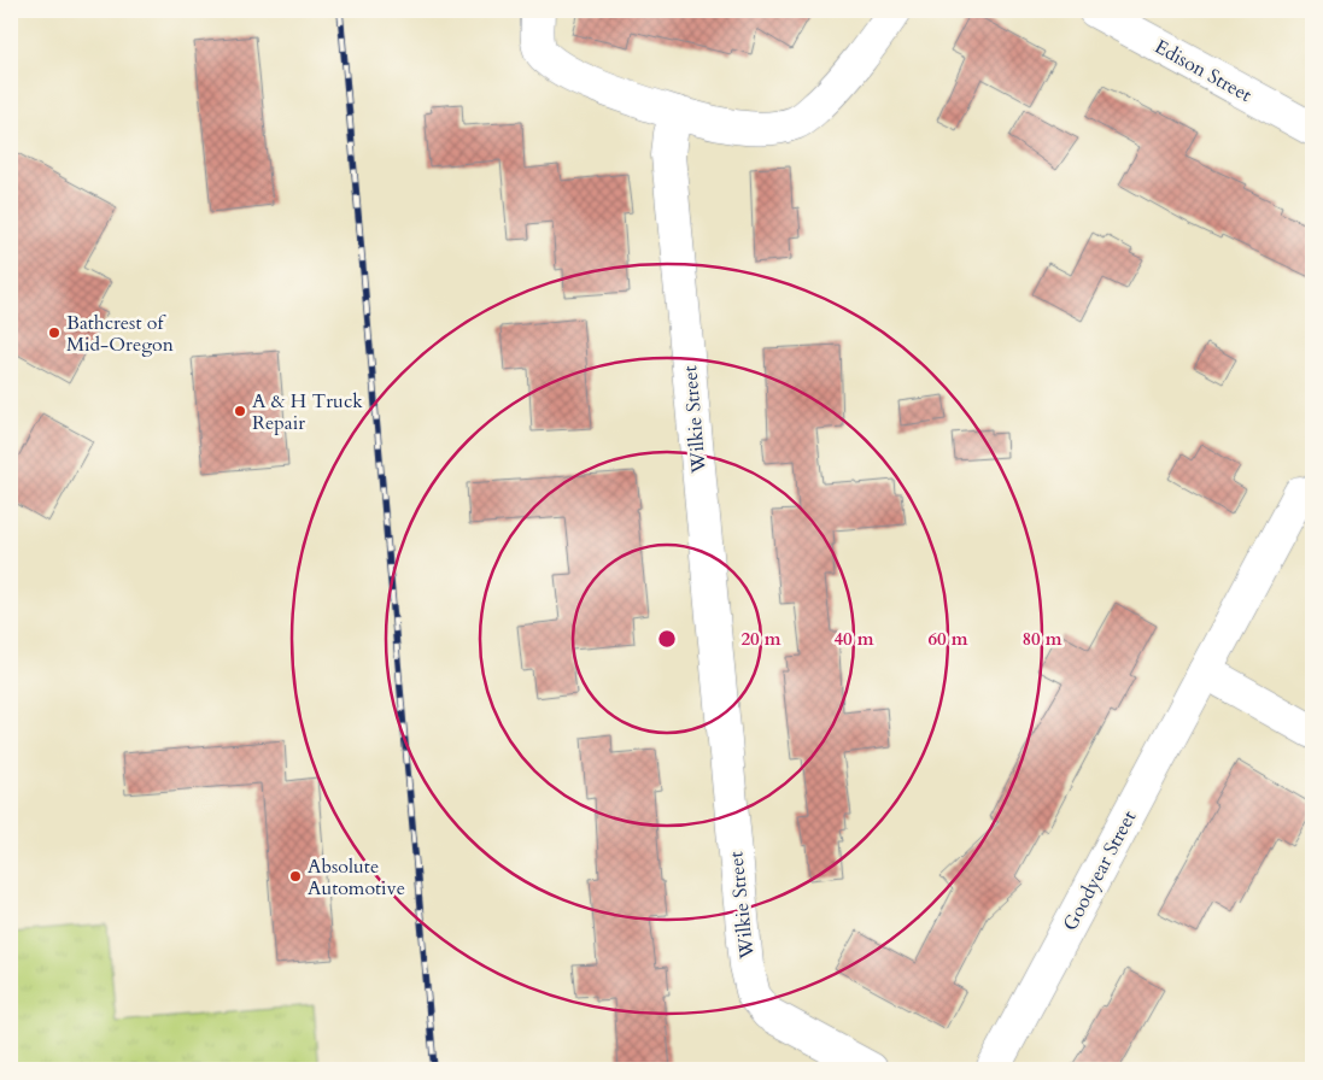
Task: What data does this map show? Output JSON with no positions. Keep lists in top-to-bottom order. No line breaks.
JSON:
{"streets":{"street":["Edison Street","Wilkie Street","Goodyear Street"]},"places":["Bathcrest of Mid-Oregon","A & H Truck Repair","Absolute Automotive"],"rings":["20 m","40 m","60 m","80 m"]}
